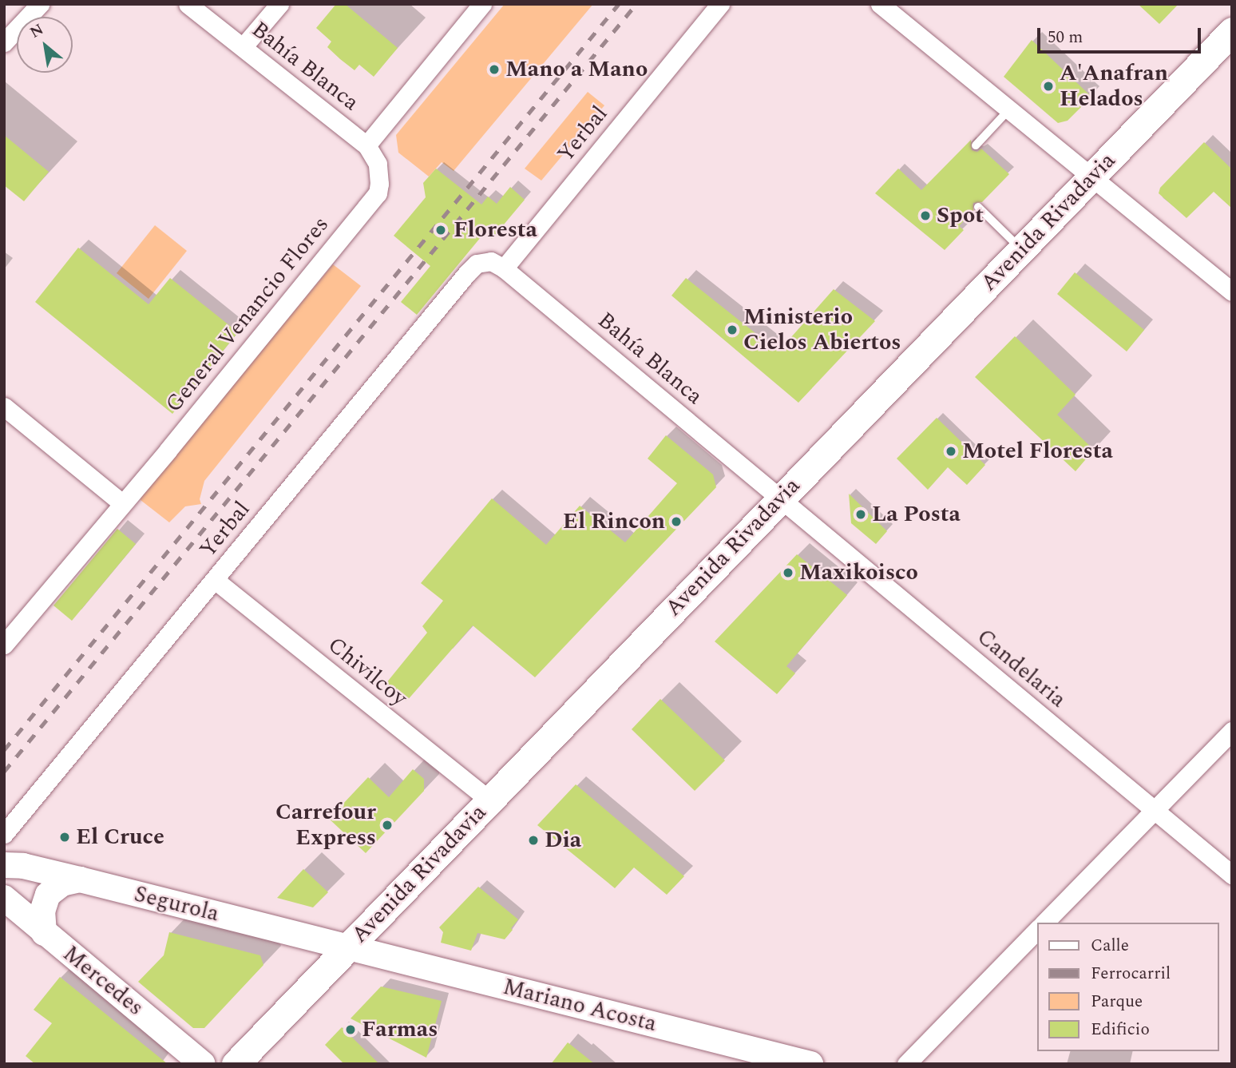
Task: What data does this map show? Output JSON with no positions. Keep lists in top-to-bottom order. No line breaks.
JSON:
{"streets":{"main road":["Avenida Rivadavia"],"street":["Bahía Blanca","Yerbal","General Venancio Flores","Candelaria","Chivilcoy","Segurola","Mercedes","Mariano Acosta"]},"crossings":[["Bahía Blanca","Yerbal"],["Bahía Blanca","Avenida Rivadavia"],["Bahía Blanca","General Venancio Flores"],["Bahía Blanca","Candelaria"],["Yerbal","Chivilcoy"],["Avenida Rivadavia","Candelaria"],["Avenida Rivadavia","Chivilcoy"],["Avenida Rivadavia","Segurola"],["Avenida Rivadavia","Mariano Acosta"],["Segurola","Mariano Acosta"]],"places":["Mano a Mano","A'Anafran Helados","Spot","Floresta","Ministerio Cielos Abiertos","Motel Floresta","La Posta","El Rincon","Maxikoisco","Carrefour Express","El Cruce","Dia","Farmas"],"legend":["Calle","Ferrocarril","Parque","Edificio"],"scale_bar":"50 m","north":"top left"}
